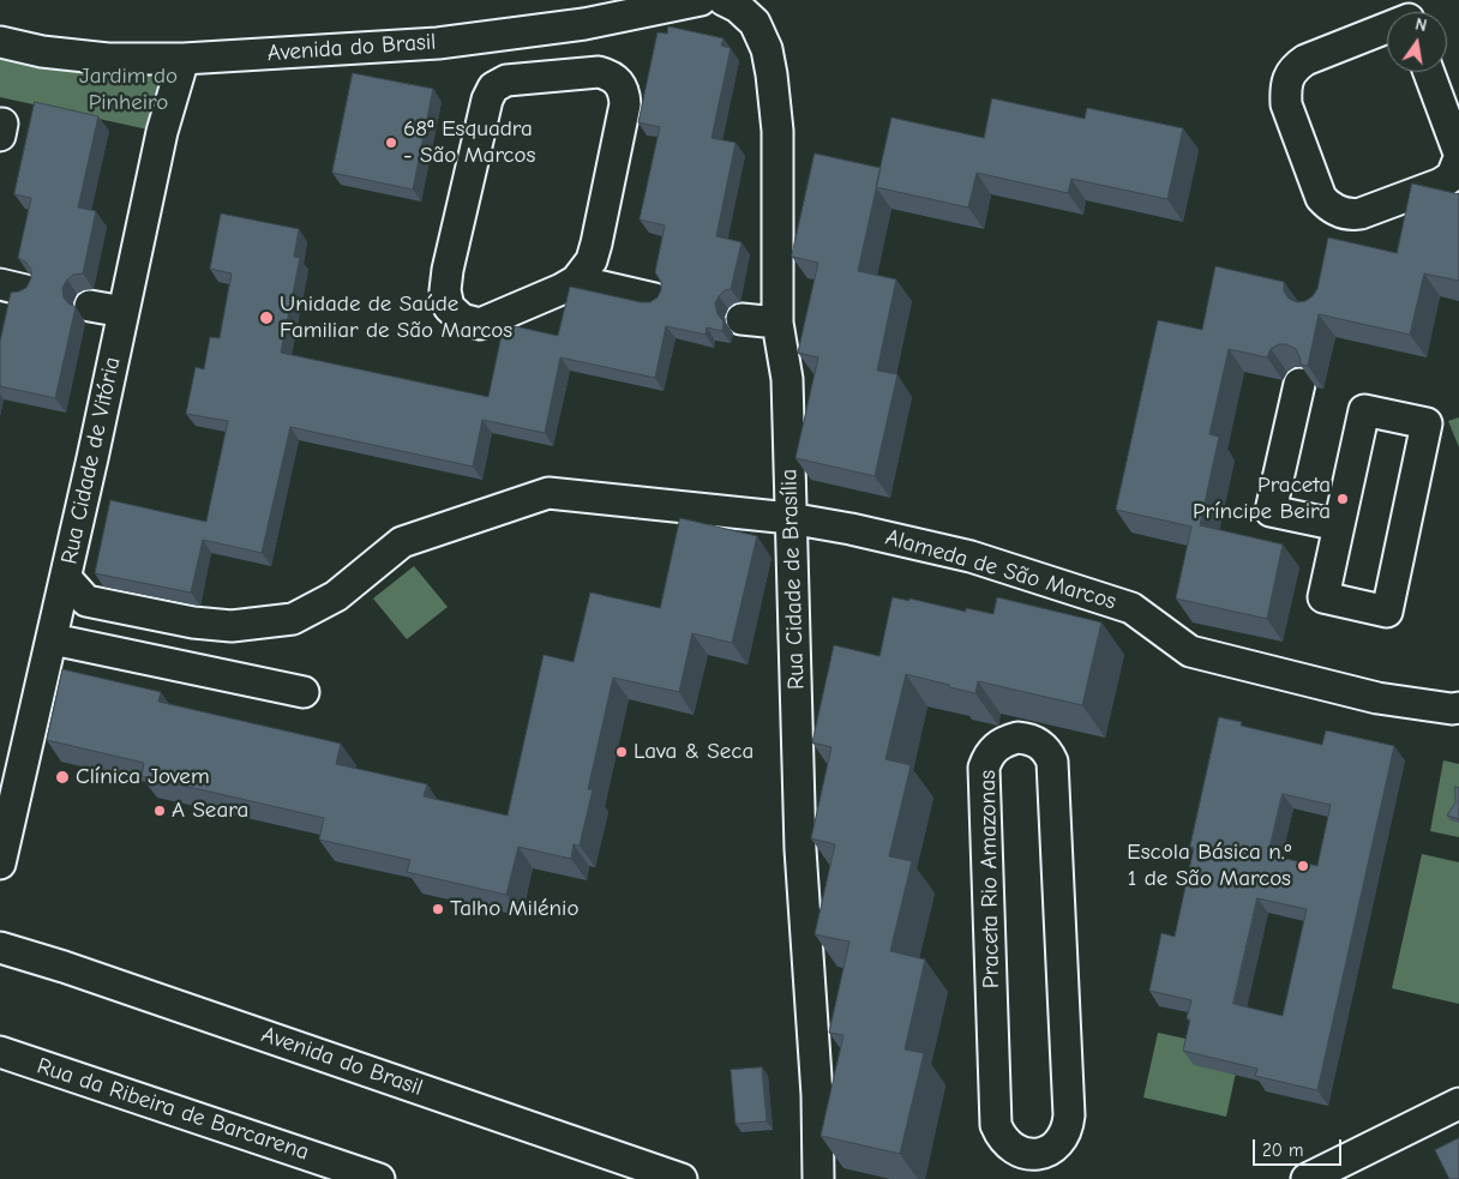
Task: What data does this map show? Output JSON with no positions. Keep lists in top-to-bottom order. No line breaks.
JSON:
{"streets":{"street":["Avenida do Brasil","Rua Cidade de Vitória","Alameda de São Marcos","Rua Cidade de Brasília","Praceta Rio Amazonas","Rua da Ribeira de Barcarena"]},"crossings":[["Avenida do Brasil","Rua Cidade de Vitória"],["Rua Cidade de Vitória","Alameda de São Marcos"],["Alameda de São Marcos","Rua Cidade de Brasília"]],"parks":["Jardim do Pinheiro"],"places":["68ª Esquadra - São Marcos","Unidade de Saúde Familiar de São Marcos","Praceta Príncipe Beira","Lava & Seca","Clínica Jovem","A Seara","Escola Básica n.º 1 de São Marcos","Talho Milénio"],"scale_bar":"20 m","north":"top"}
